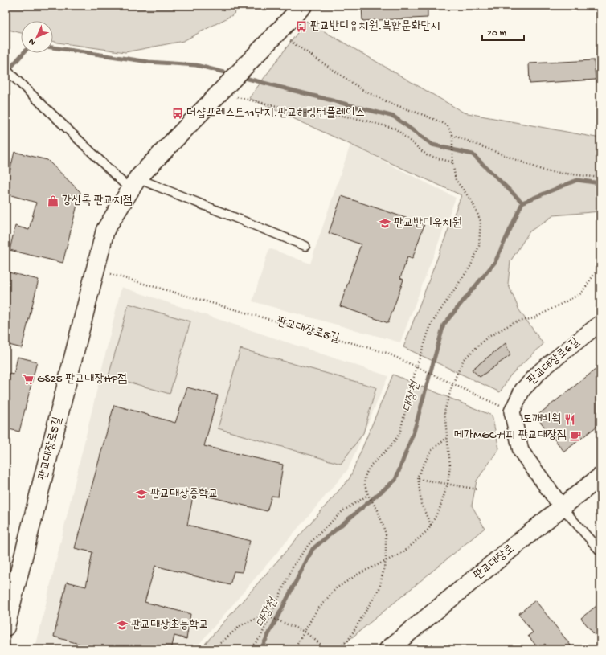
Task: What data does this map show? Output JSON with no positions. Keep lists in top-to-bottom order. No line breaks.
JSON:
{"streets":{"street":["판교대장로5길","판교대장로6길","판교대장로"]},"crossings":[["판교대장로5길","판교대장로6길"]],"water":["대장천"],"places":{"bus stop":["판교반디유치원.복합문화단지","더샵포레스트11단지.판교해링턴플레이스"],"shop":["강신록 판교지점"],"school or university":["판교반디유치원","판교대장중학교","판교대장초등학교"],"supermarket":["GS25 판교대장HP점"],"restaurant":["도깨비웍"],"cafe":["메가MGC커피 판교대장점"]},"scale_bar":"20 m","north":"bottom left"}
